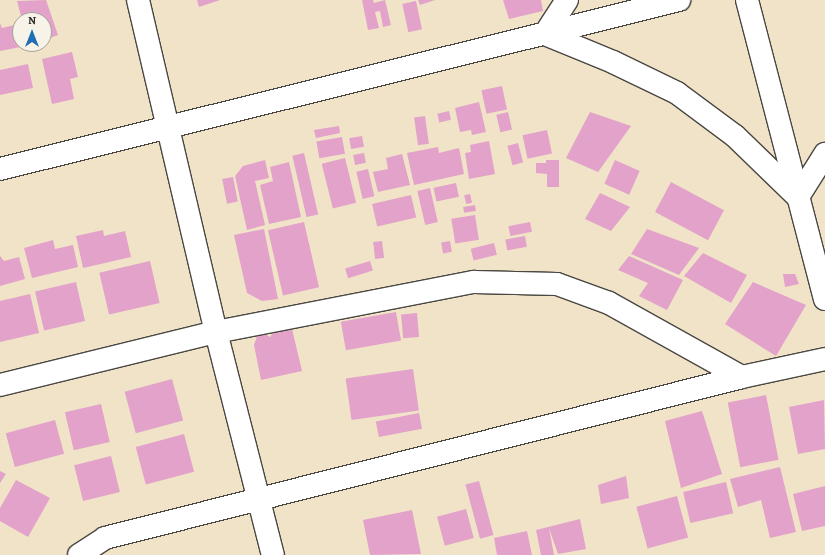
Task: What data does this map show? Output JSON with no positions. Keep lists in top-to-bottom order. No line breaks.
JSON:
{"north":"top"}
